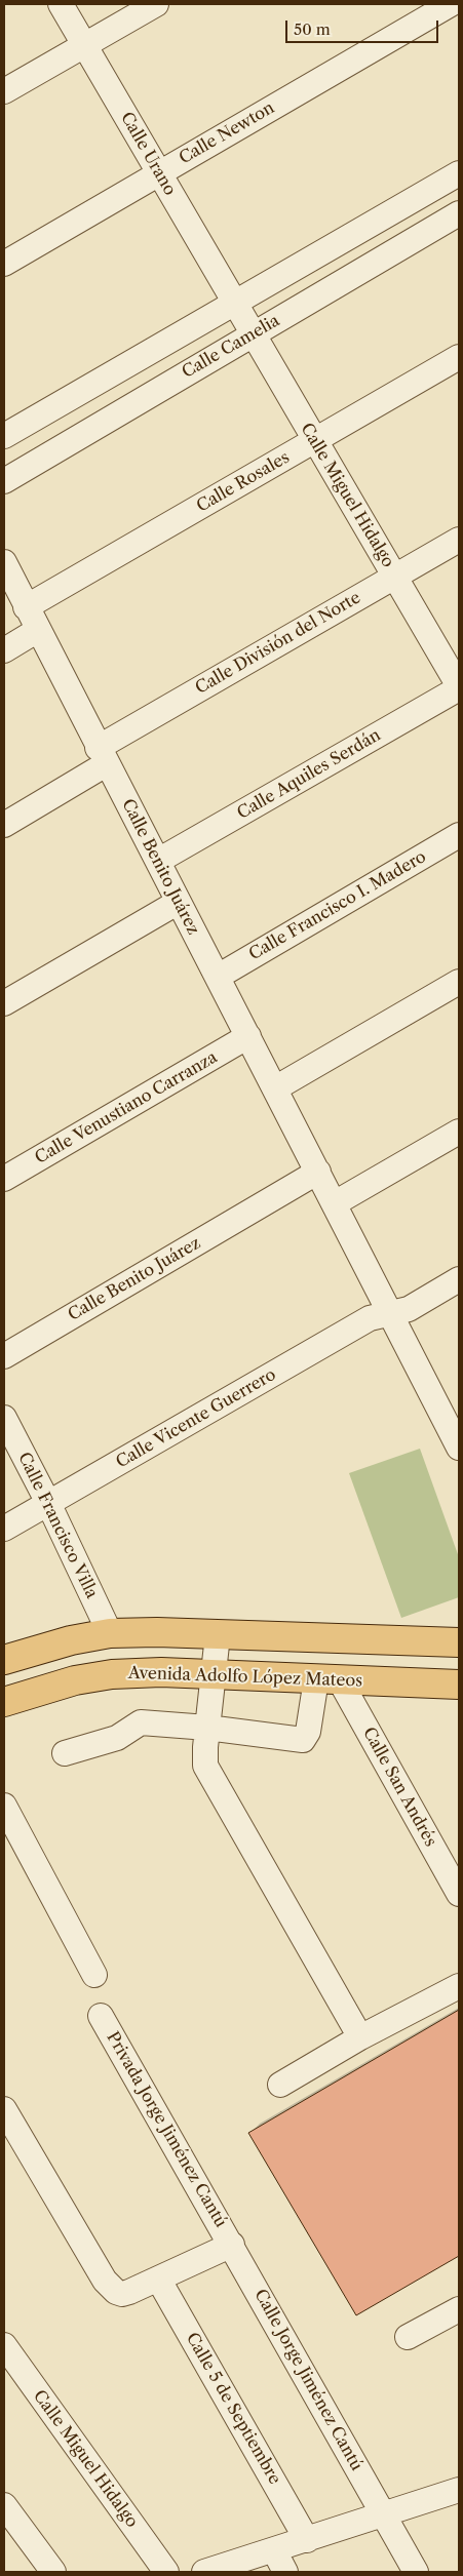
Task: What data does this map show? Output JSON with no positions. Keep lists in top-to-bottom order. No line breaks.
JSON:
{"streets":{"main road":["Avenida Adolfo López Mateos"],"street":["Calle Newton","Calle Urano","Calle Camelia","Calle Rosales","Calle Miguel Hidalgo","Calle División del Norte","Calle Aquiles Serdán","Calle Benito Juárez","Calle Francisco I. Madero","Calle Venustiano Carranza","Calle Vicente Guerrero","Calle Francisco Villa","Calle San Andrés","Privada Jorge Jiménez Cantú","Calle Jorge Jiménez Cantú","Calle 5 de Septiembre"]},"crossings":[["Calle Newton","Calle Urano"],["Calle Urano","Calle Miguel Hidalgo"],["Calle Camelia","Calle Miguel Hidalgo"],["Calle Rosales","Calle Miguel Hidalgo"],["Calle Rosales","Calle Benito Juárez"],["Calle Miguel Hidalgo","Calle División del Norte"],["Calle Miguel Hidalgo","Calle Aquiles Serdán"],["Calle División del Norte","Calle Benito Juárez"],["Calle Aquiles Serdán","Calle Benito Juárez"],["Calle Benito Juárez","Calle Francisco I. Madero"],["Calle Benito Juárez","Calle Venustiano Carranza"],["Calle Benito Juárez","Calle Vicente Guerrero"],["Calle Vicente Guerrero","Calle Francisco Villa"],["Avenida Adolfo López Mateos","Calle San Andrés"],["Privada Jorge Jiménez Cantú","Calle Jorge Jiménez Cantú"]],"scale_bar":"50 m"}
